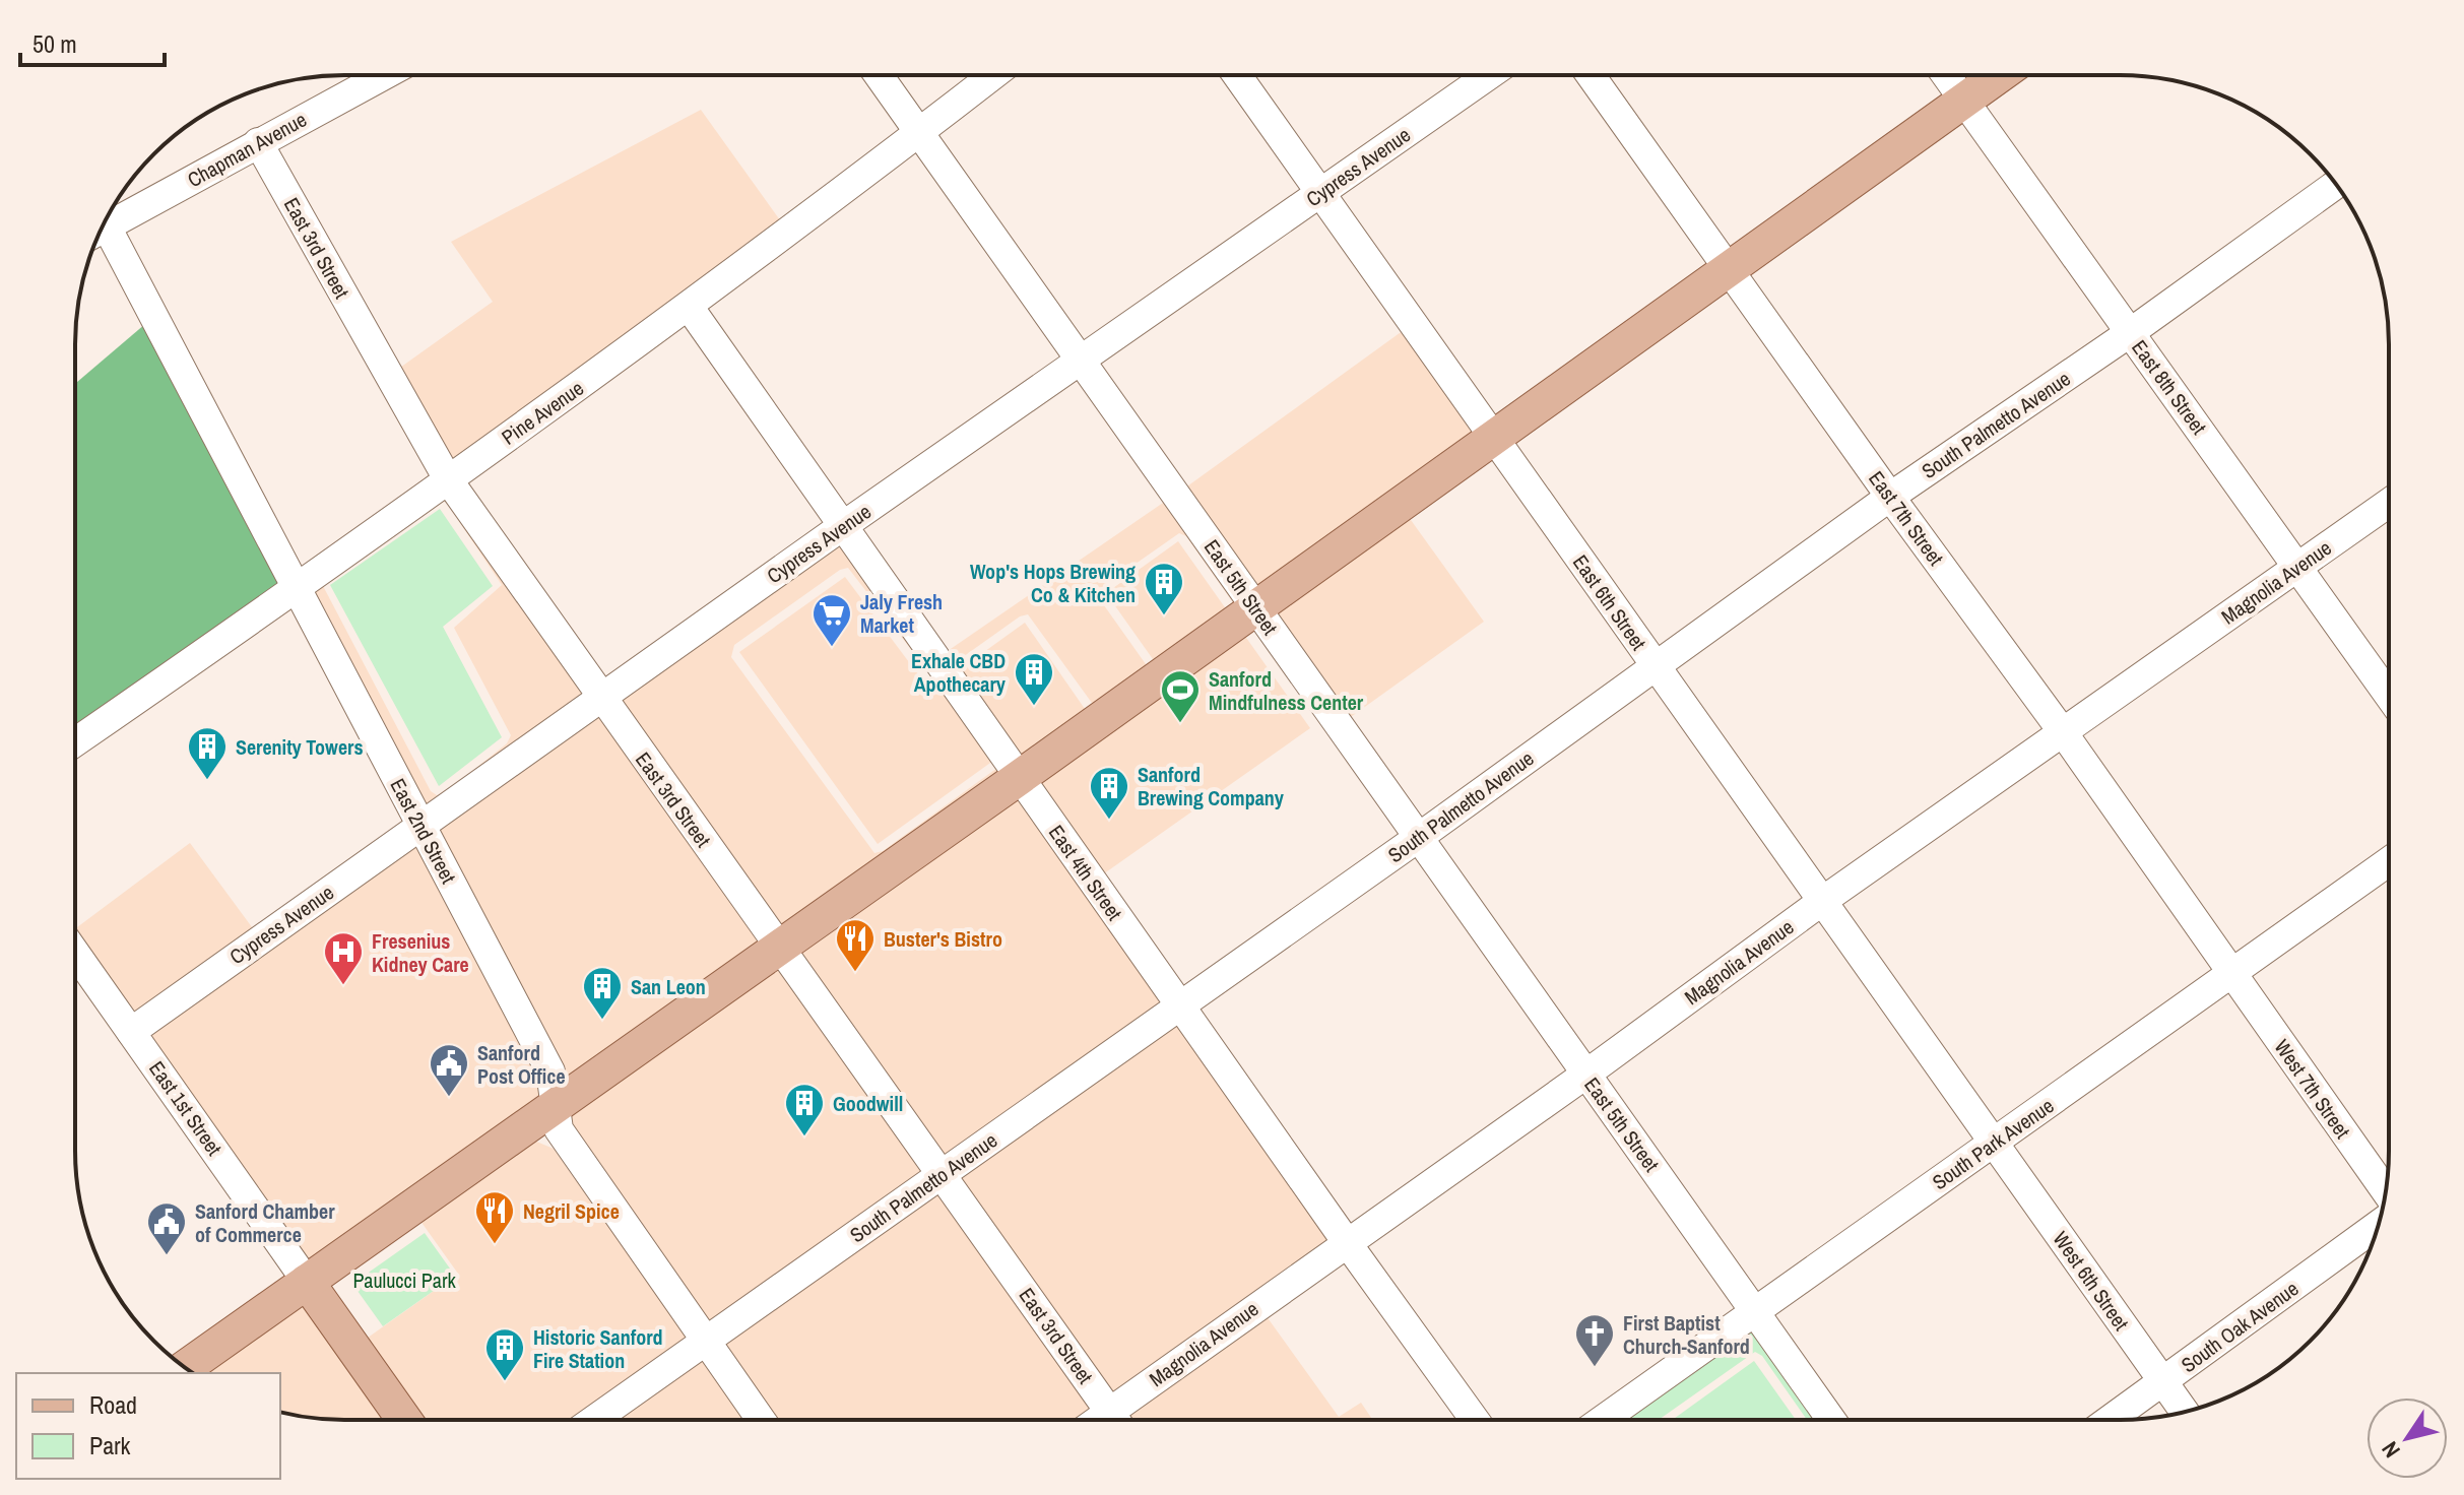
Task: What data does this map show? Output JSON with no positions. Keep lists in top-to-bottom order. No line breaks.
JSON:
{"streets":{"street":["Chapman Avenue","Cypress Avenue","East 3rd Street","East 8th Street","Pine Avenue","South Palmetto Avenue","East 7th Street","Magnolia Avenue","East 5th Street","East 6th Street","East 2nd Street","East 4th Street","West 7th Street","East 1st Street","South Park Avenue","West 6th Street","South Oak Avenue"]},"crossings":[["Chapman Avenue","East 3rd Street"],["Cypress Avenue","East 3rd Street"],["Cypress Avenue","East 5th Street"],["Cypress Avenue","East 6th Street"],["Cypress Avenue","East 2nd Street"],["Cypress Avenue","East 4th Street"],["Cypress Avenue","East 1st Street"],["East 3rd Street","Pine Avenue"],["East 3rd Street","South Palmetto Avenue"],["East 8th Street","South Palmetto Avenue"],["East 8th Street","Magnolia Avenue"],["Pine Avenue","East 5th Street"],["Pine Avenue","East 2nd Street"],["Pine Avenue","East 4th Street"],["South Palmetto Avenue","East 7th Street"],["South Palmetto Avenue","East 5th Street"],["South Palmetto Avenue","East 6th Street"],["South Palmetto Avenue","East 2nd Street"],["South Palmetto Avenue","East 4th Street"],["East 7th Street","Magnolia Avenue"],["East 7th Street","West 7th Street"],["East 7th Street","South Park Avenue"],["Magnolia Avenue","East 5th Street"],["Magnolia Avenue","East 6th Street"],["Magnolia Avenue","East 4th Street"],["East 5th Street","South Park Avenue"],["East 6th Street","South Park Avenue"],["East 6th Street","West 6th Street"],["West 7th Street","South Park Avenue"],["South Park Avenue","West 6th Street"],["West 6th Street","South Oak Avenue"]],"parks":["Paulucci Park"],"places":{"building":["Wop's Hops Brewing Co & Kitchen","Exhale CBD Apothecary","Serenity Towers","Sanford Brewing Company","San Leon","Goodwill","Historic Sanford Fire Station"],"supermarket":["Jaly Fresh Market"],"sports":["Sanford Mindfulness Center"],"restaurant":["Buster's Bistro","Negril Spice"],"hospital":["Fresenius Kidney Care"],"public building":["Sanford Post Office","Sanford Chamber of Commerce"],"church":["First Baptist Church-Sanford"]},"legend":["Road","Park"],"scale_bar":"50 m","north":"bottom left"}
